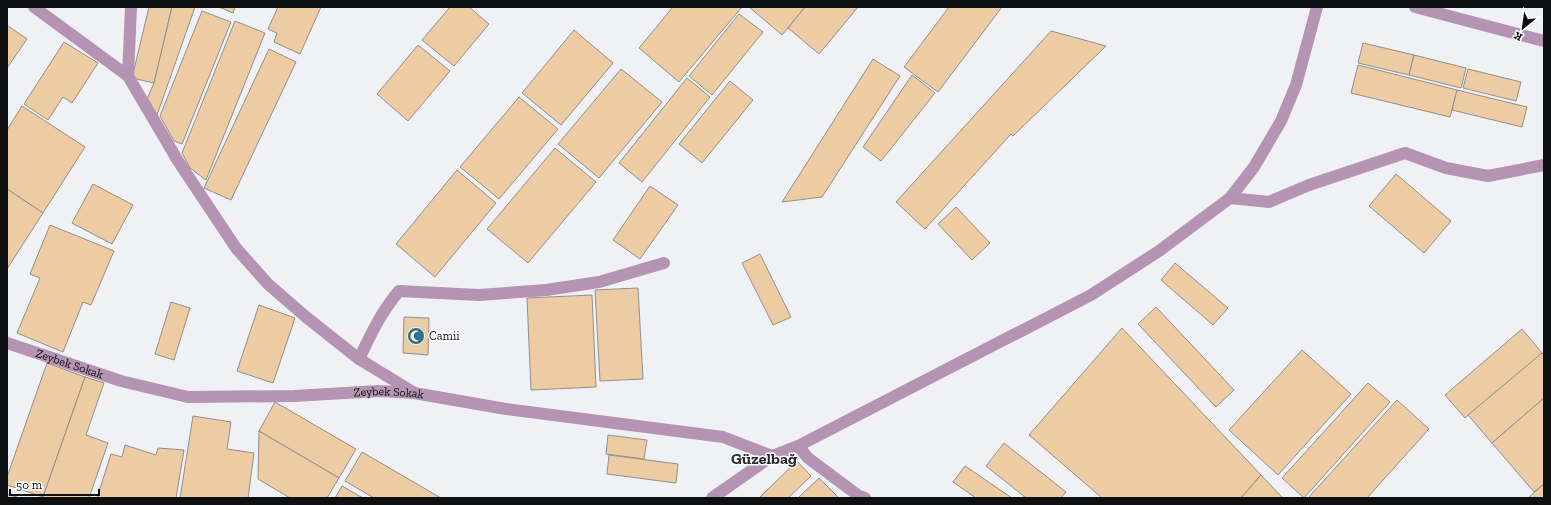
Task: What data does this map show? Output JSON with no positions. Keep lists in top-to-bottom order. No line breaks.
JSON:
{"streets":{"street":["Zeybek Sokak"]},"districts":["Güzelbağ"],"places":{"mosque":["Camii"]},"scale_bar":"50 m","north":"bottom left"}
